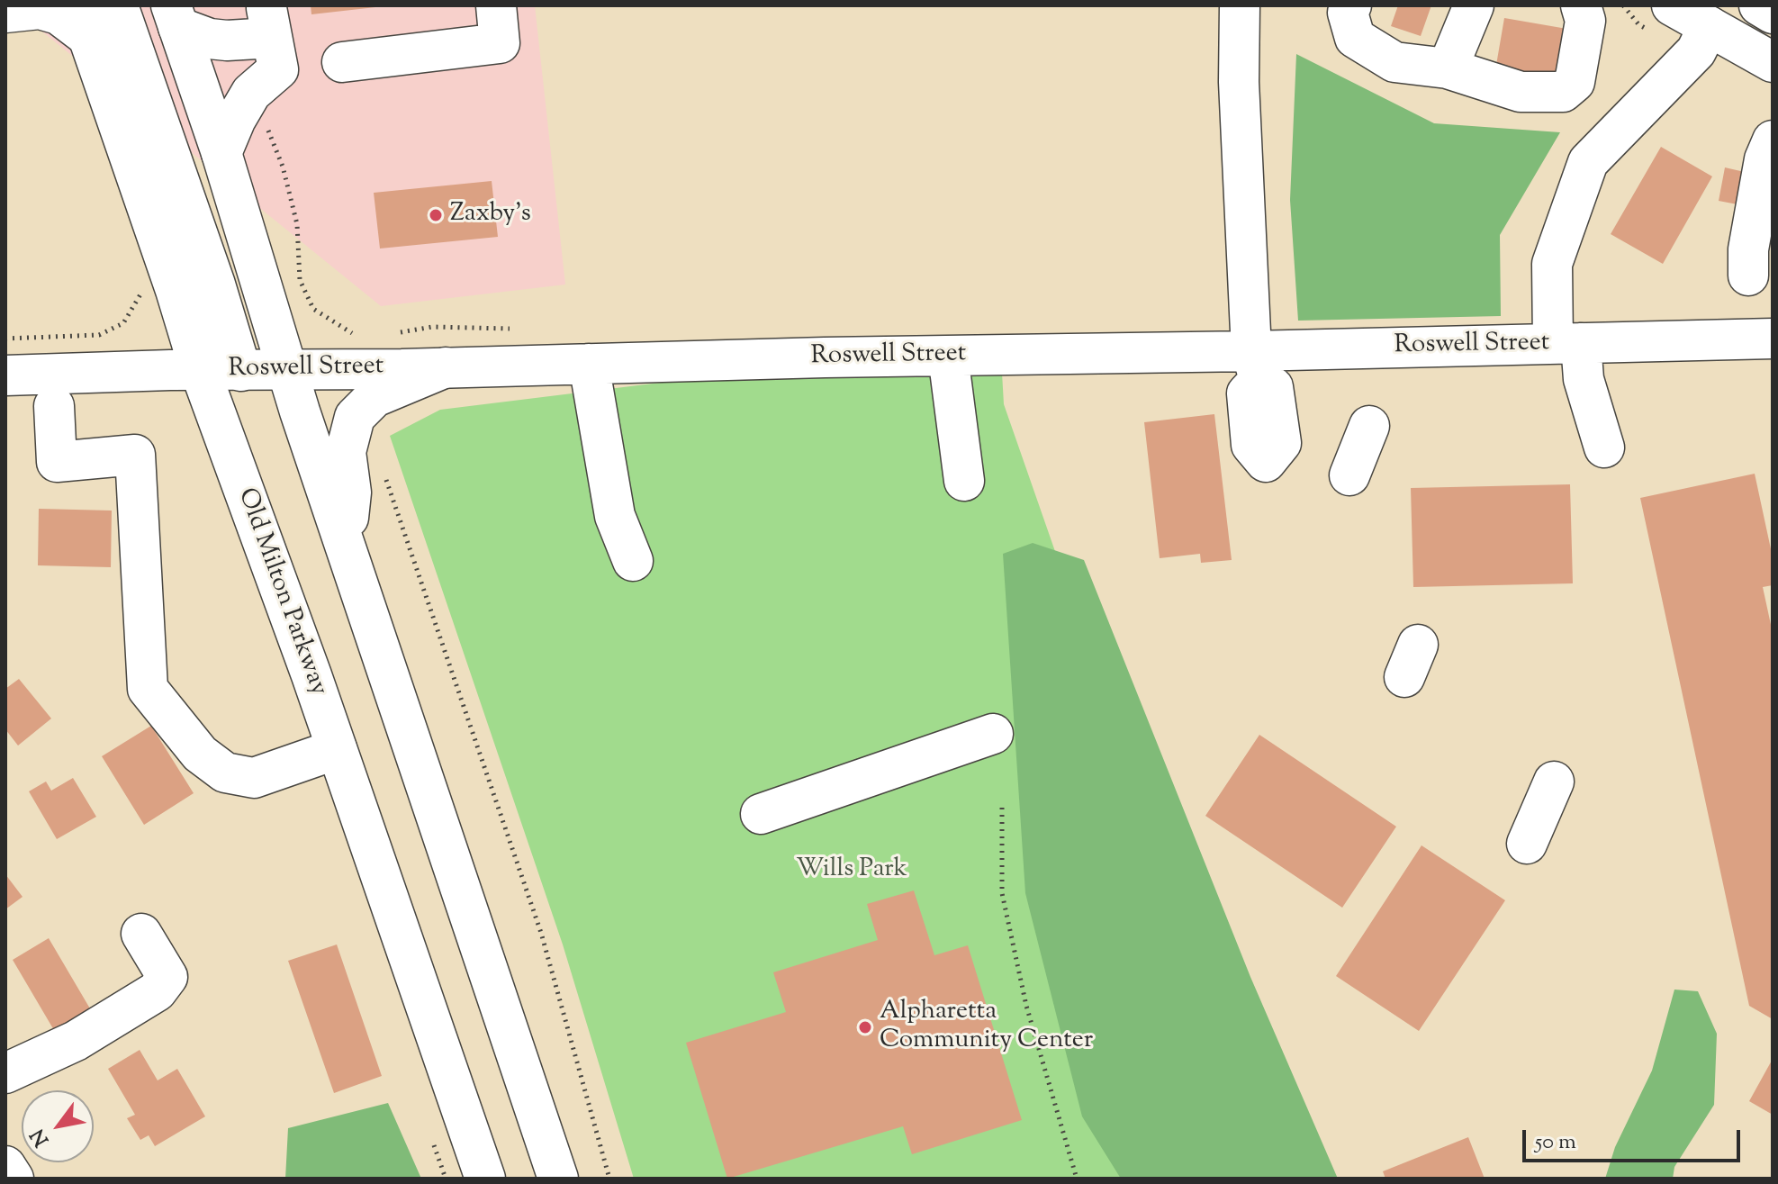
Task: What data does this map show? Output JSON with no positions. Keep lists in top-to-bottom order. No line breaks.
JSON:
{"streets":{"main road":["Roswell Street","Old Milton Parkway"]},"crossings":[["Roswell Street","Old Milton Parkway"]],"parks":["Wills Park"],"places":["Zaxby's","Alpharetta Community Center"],"scale_bar":"50 m","north":"bottom left"}
